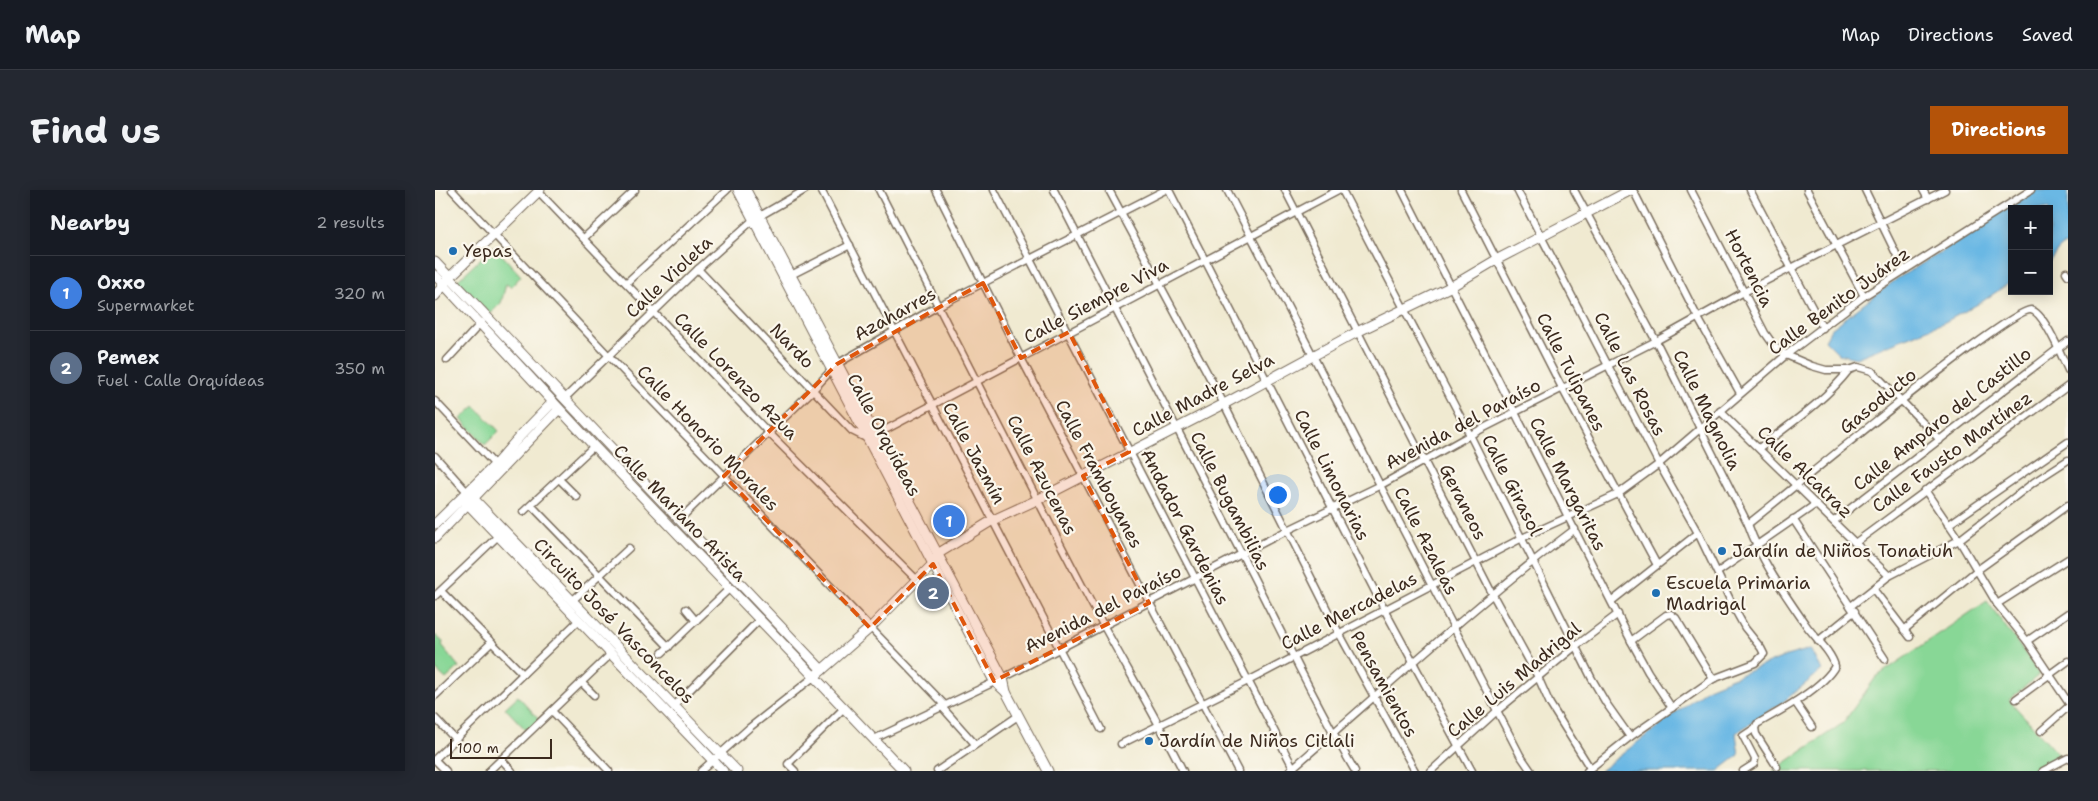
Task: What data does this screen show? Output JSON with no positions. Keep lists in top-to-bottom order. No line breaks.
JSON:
{"streets":{"street":["Hortencia","Calle Violeta","Calle Siempre Viva","Calle Benito Juárez","Azaharres","Nardo","Calle Tulipanes","Calle Las Rosas","Calle Lorenzo Azua","Calle Madre Selva","Gasoducto","Calle Magnolia","Calle Amparo del Castillo","Avenida del Paraíso","Calle Orquídeas","Calle Honorio Morales","Calle Fausto Martínez","Calle Jazmín","Calle Alcatraz","Calle Framboyanes","Calle Azucenas","Calle Limonarias","Calle Margaritas","Calle Girasol","Calle Bugambilias","Geraneos","Calle Mariano Arista","Andador Gardenias","Calle Azaleas","Calle Mercadelas","Circuito José Vasconcelos","Calle Luis Madrigal","Pensamientos"]},"crossings":[["Hortencia","Calle Benito Juárez"],["Hortencia","Avenida del Paraíso"],["Calle Violeta","Nardo"],["Calle Violeta","Calle Lorenzo Azua"],["Calle Violeta","Calle Orquídeas"],["Calle Violeta","Calle Honorio Morales"],["Calle Violeta","Calle Mariano Arista"],["Calle Siempre Viva","Nardo"],["Calle Siempre Viva","Calle Orquídeas"],["Calle Siempre Viva","Calle Jazmín"],["Calle Siempre Viva","Calle Framboyanes"],["Calle Siempre Viva","Calle Azucenas"],["Calle Siempre Viva","Calle Limonarias"],["Calle Siempre Viva","Calle Bugambilias"],["Calle Siempre Viva","Geraneos"],["Calle Siempre Viva","Andador Gardenias"],["Calle Siempre Viva","Calle Azaleas"],["Calle Benito Juárez","Calle Las Rosas"],["Calle Benito Juárez","Calle Magnolia"],["Calle Benito Juárez","Calle Alcatraz"],["Calle Benito Juárez","Calle Mercadelas"],["Azaharres","Nardo"],["Azaharres","Calle Lorenzo Azua"],["Azaharres","Calle Orquídeas"],["Azaharres","Calle Honorio Morales"],["Azaharres","Calle Jazmín"],["Azaharres","Calle Framboyanes"],["Azaharres","Calle Azucenas"],["Azaharres","Calle Limonarias"],["Azaharres","Calle Bugambilias"],["Azaharres","Calle Mariano Arista"],["Azaharres","Andador Gardenias"],["Nardo","Calle Orquídeas"],["Calle Tulipanes","Calle Madre Selva"],["Calle Tulipanes","Avenida del Paraíso"],["Calle Tulipanes","Calle Mercadelas"],["Calle Las Rosas","Calle Madre Selva"],["Calle Las Rosas","Avenida del Paraíso"],["Calle Las Rosas","Calle Mercadelas"],["Calle Lorenzo Azua","Calle Madre Selva"],["Calle Madre Selva","Calle Magnolia"],["Calle Madre Selva","Calle Orquídeas"],["Calle Madre Selva","Calle Honorio Morales"],["Calle Madre Selva","Calle Jazmín"],["Calle Madre Selva","Calle Framboyanes"],["Calle Madre Selva","Calle Azucenas"],["Calle Madre Selva","Calle Limonarias"],["Calle Madre Selva","Calle Margaritas"],["Calle Madre Selva","Calle Girasol"],["Calle Madre Selva","Calle Bugambilias"],["Calle Madre Selva","Geraneos"],["Calle Madre Selva","Calle Mariano Arista"],["Calle Madre Selva","Andador Gardenias"],["Calle Madre Selva","Calle Azaleas"],["Calle Madre Selva","Pensamientos"],["Gasoducto","Calle Magnolia"],["Gasoducto","Calle Amparo del Castillo"],["Gasoducto","Calle Alcatraz"],["Calle Magnolia","Avenida del Paraíso"],["Calle Amparo del Castillo","Calle Alcatraz"],["Avenida del Paraíso","Calle Orquídeas"],["Avenida del Paraíso","Calle Honorio Morales"],["Avenida del Paraíso","Calle Jazmín"],["Avenida del Paraíso","Calle Framboyanes"],["Avenida del Paraíso","Calle Azucenas"],["Avenida del Paraíso","Calle Limonarias"],["Avenida del Paraíso","Calle Margaritas"],["Avenida del Paraíso","Calle Girasol"],["Avenida del Paraíso","Calle Bugambilias"],["Avenida del Paraíso","Geraneos"],["Avenida del Paraíso","Calle Mariano Arista"],["Avenida del Paraíso","Andador Gardenias"],["Avenida del Paraíso","Calle Azaleas"],["Avenida del Paraíso","Pensamientos"],["Calle Fausto Martínez","Calle Alcatraz"],["Calle Framboyanes","Calle Mercadelas"],["Calle Azucenas","Calle Mercadelas"],["Calle Limonarias","Calle Mercadelas"],["Calle Limonarias","Calle Luis Madrigal"],["Calle Margaritas","Calle Mercadelas"],["Calle Margaritas","Calle Luis Madrigal"],["Calle Girasol","Calle Mercadelas"],["Calle Girasol","Calle Luis Madrigal"],["Calle Bugambilias","Calle Mercadelas"],["Geraneos","Calle Mercadelas"],["Geraneos","Calle Luis Madrigal"],["Andador Gardenias","Calle Mercadelas"],["Calle Azaleas","Calle Mercadelas"],["Calle Azaleas","Calle Luis Madrigal"],["Calle Mercadelas","Pensamientos"]],"places":["Yepas","Jardín de Niños Tonatiuh","Escuela Primaria Madrigal","Jardín de Niños Citlali"],"scale_bar":"100 m","page":{"header":"Map","nav":["Map","Directions","Saved"],"buttons":"Directions","title":"Find us","heading":["Nearby","2 results"],"map_buttons":["+","−"],"list":[{"mark":"1","name":"Oxxo","note":"Supermarket","value":"320 m"},{"mark":"2","name":"Pemex","note":"Fuel · Calle Orquídeas","value":"350 m"}],"pins":["1","2"],"scale":"100 m"}}
